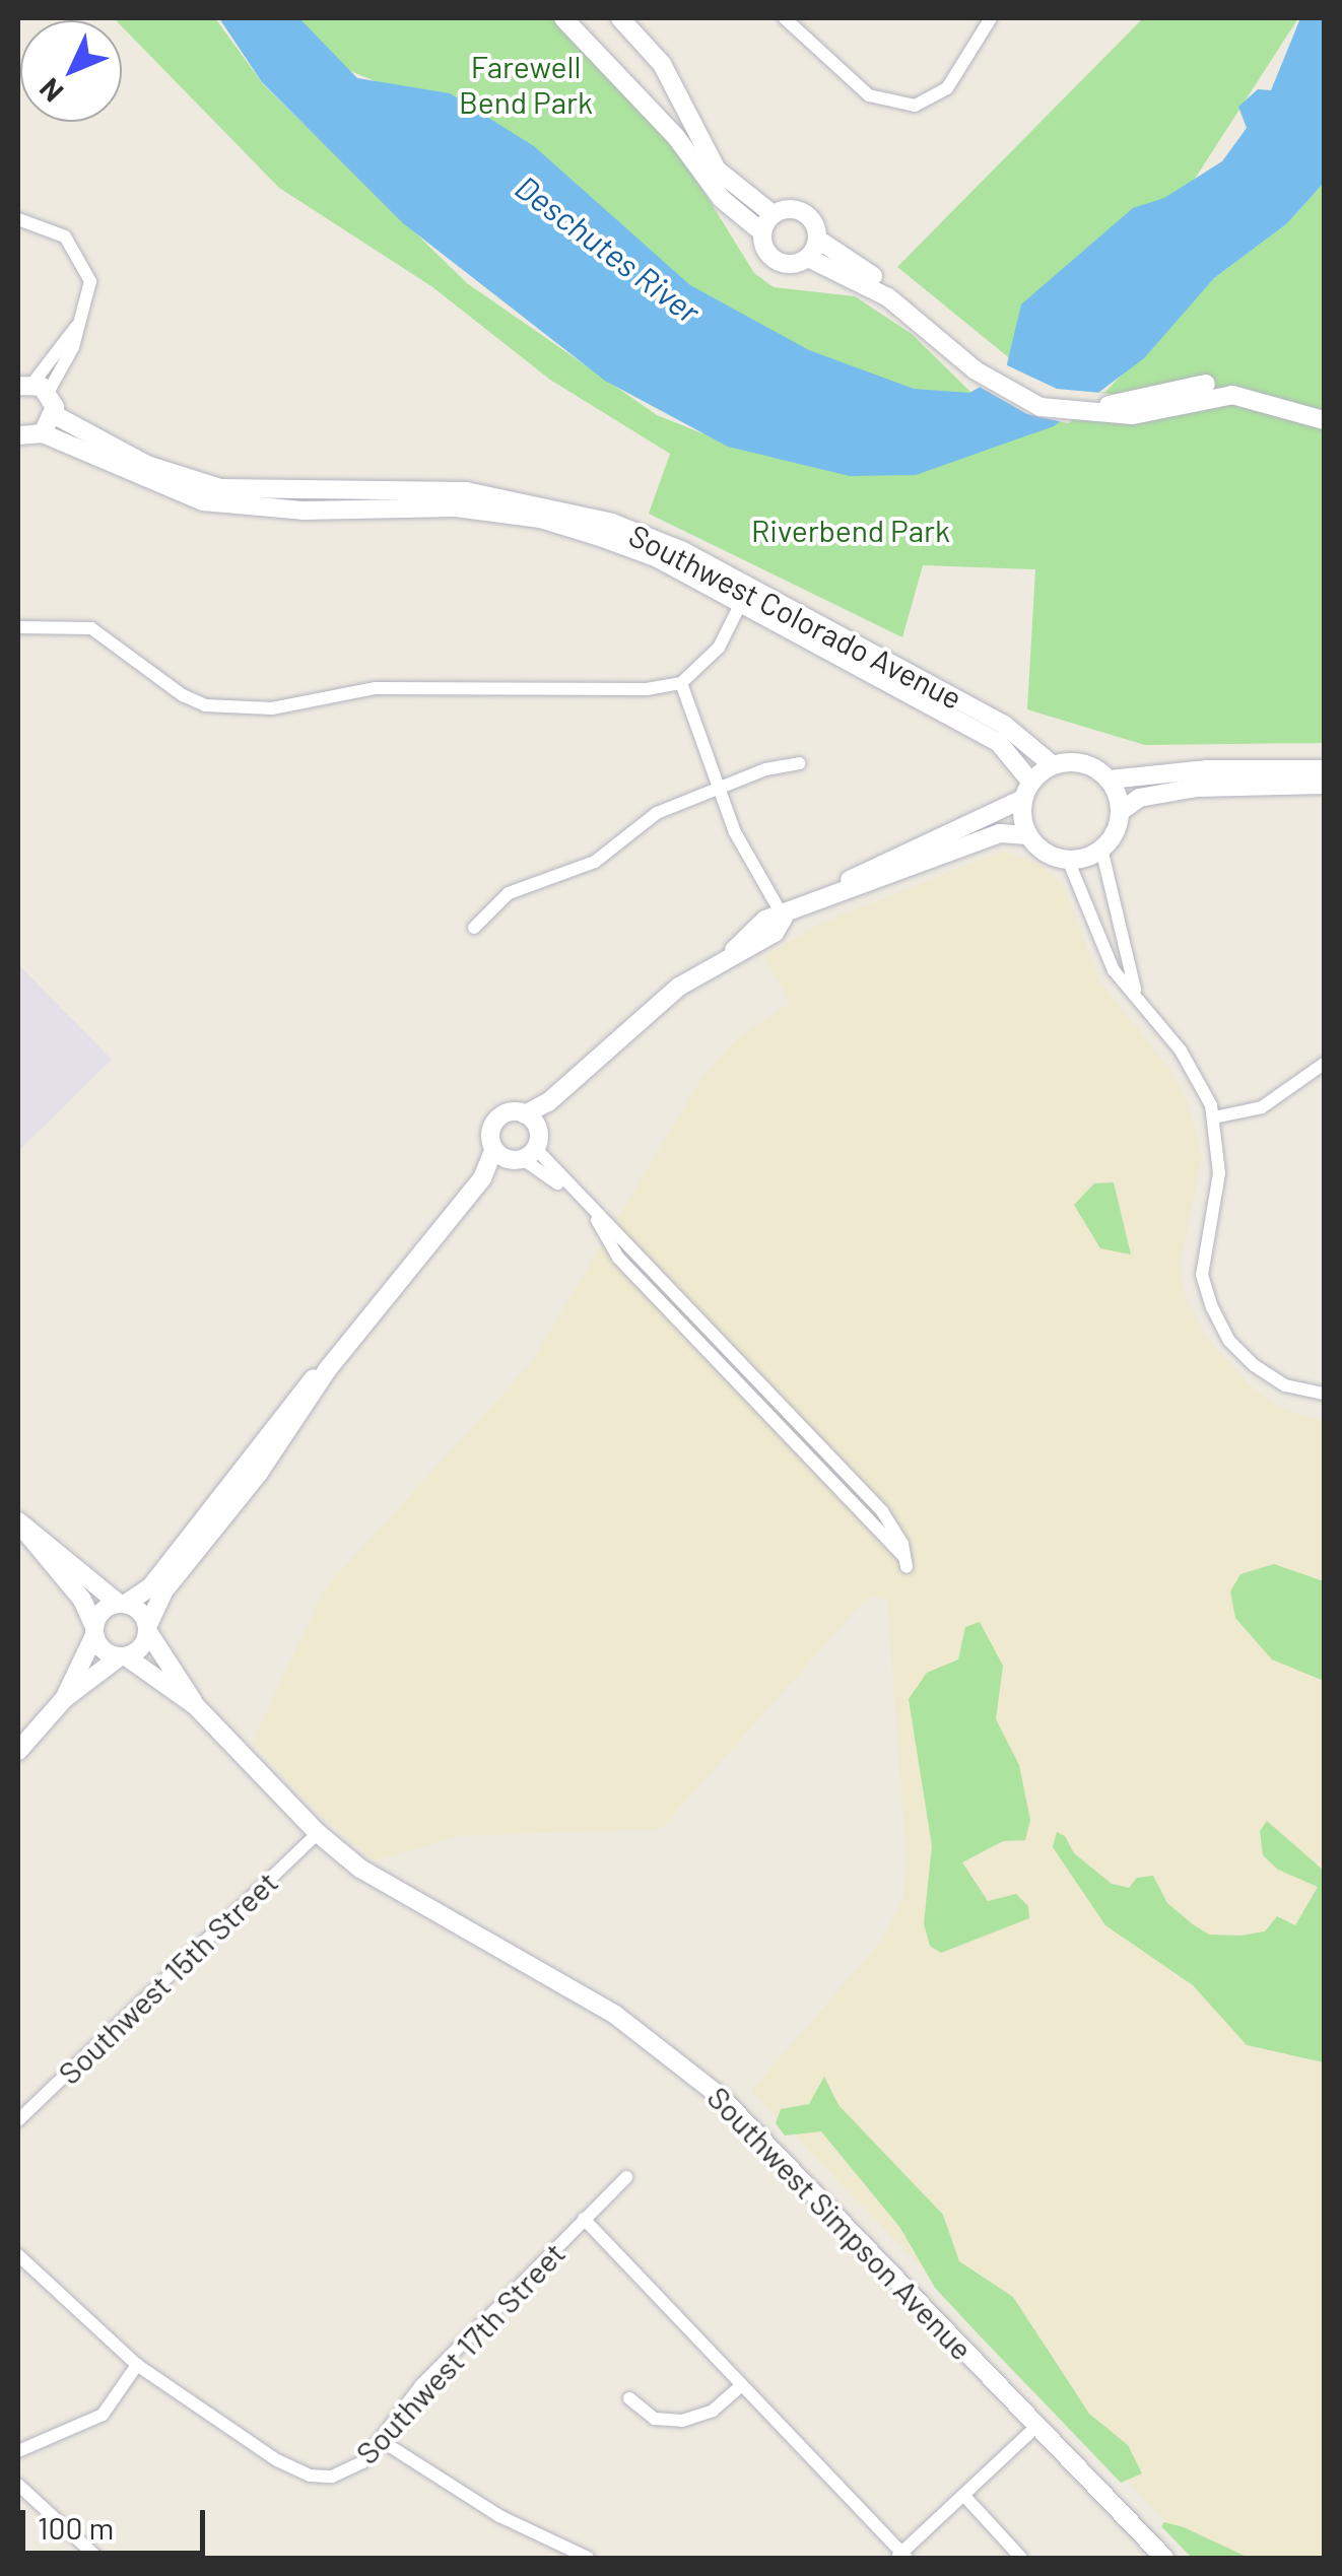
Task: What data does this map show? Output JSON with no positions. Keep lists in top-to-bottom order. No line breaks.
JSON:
{"streets":{"main road":["Southwest Colorado Avenue","Southwest Simpson Avenue"],"street":["Southwest 15th Street","Southwest 17th Street"]},"crossings":[["Southwest 15th Street","Southwest Simpson Avenue"]],"water":["Deschutes River"],"parks":["Farewell Bend Park","Riverbend Park"],"scale_bar":"100 m","north":"bottom left"}
